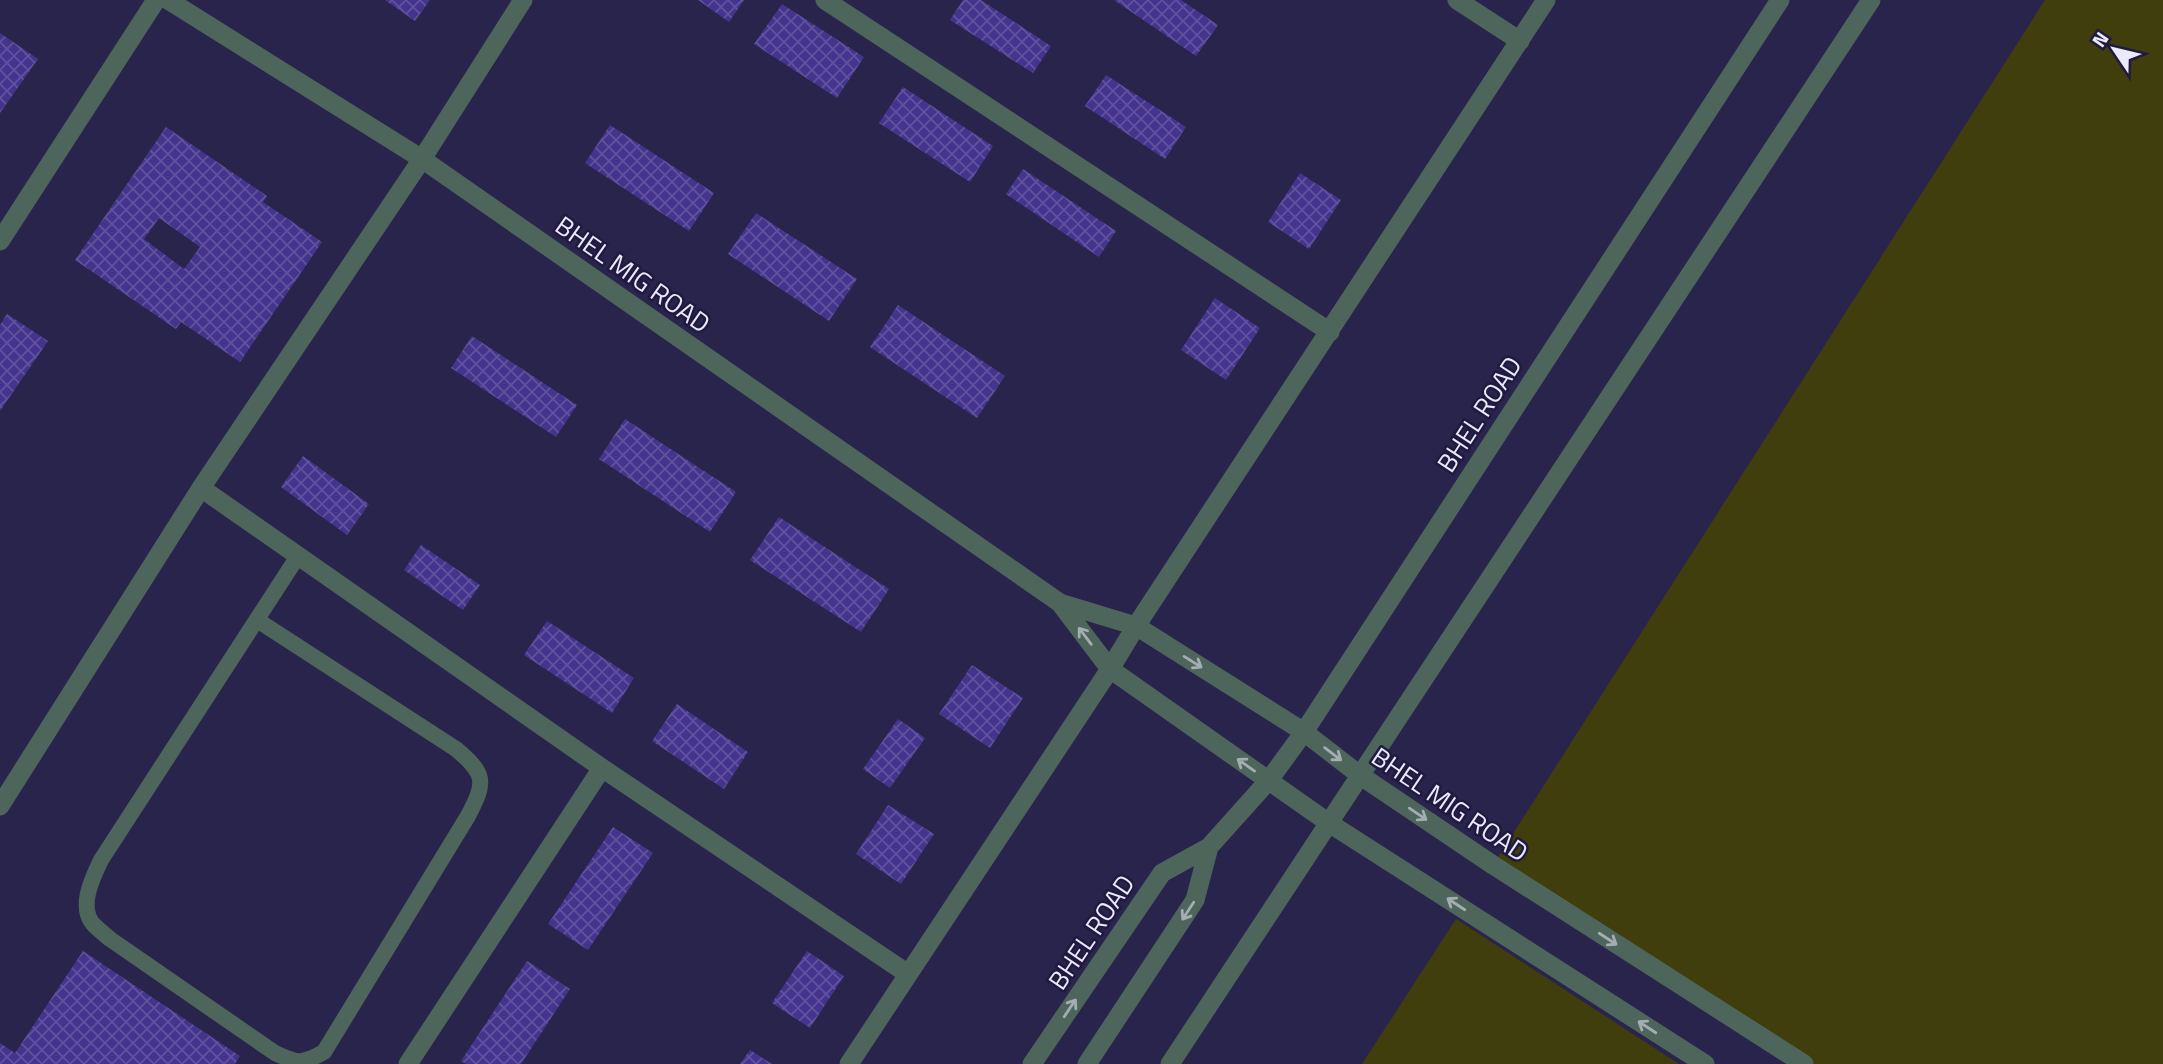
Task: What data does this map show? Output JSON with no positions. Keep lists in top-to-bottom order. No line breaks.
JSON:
{"streets":{"street":["BHEL MIG ROAD","BHEL ROAD"]},"crossings":[["BHEL MIG ROAD","BHEL ROAD"]],"north":"top left"}
